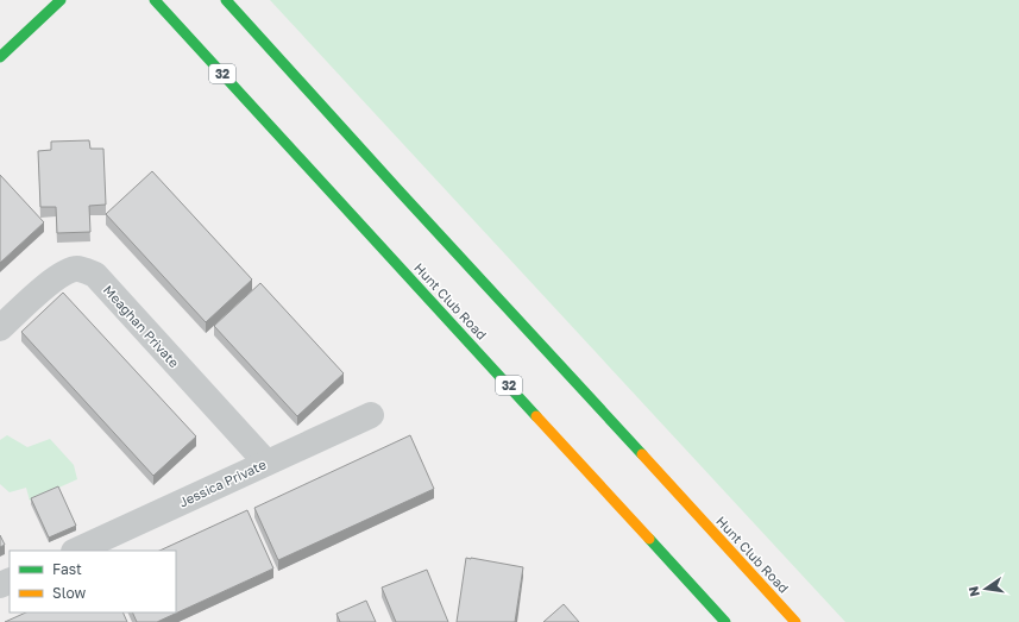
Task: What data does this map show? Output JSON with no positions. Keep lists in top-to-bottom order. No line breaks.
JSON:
{"streets":{"main road":["32","Hunt Club Road"],"street":["Meaghan Private","Jessica Private"]},"crossings":[["Meaghan Private","Jessica Private"]],"legend":["Fast","Slow"],"north":"left"}
